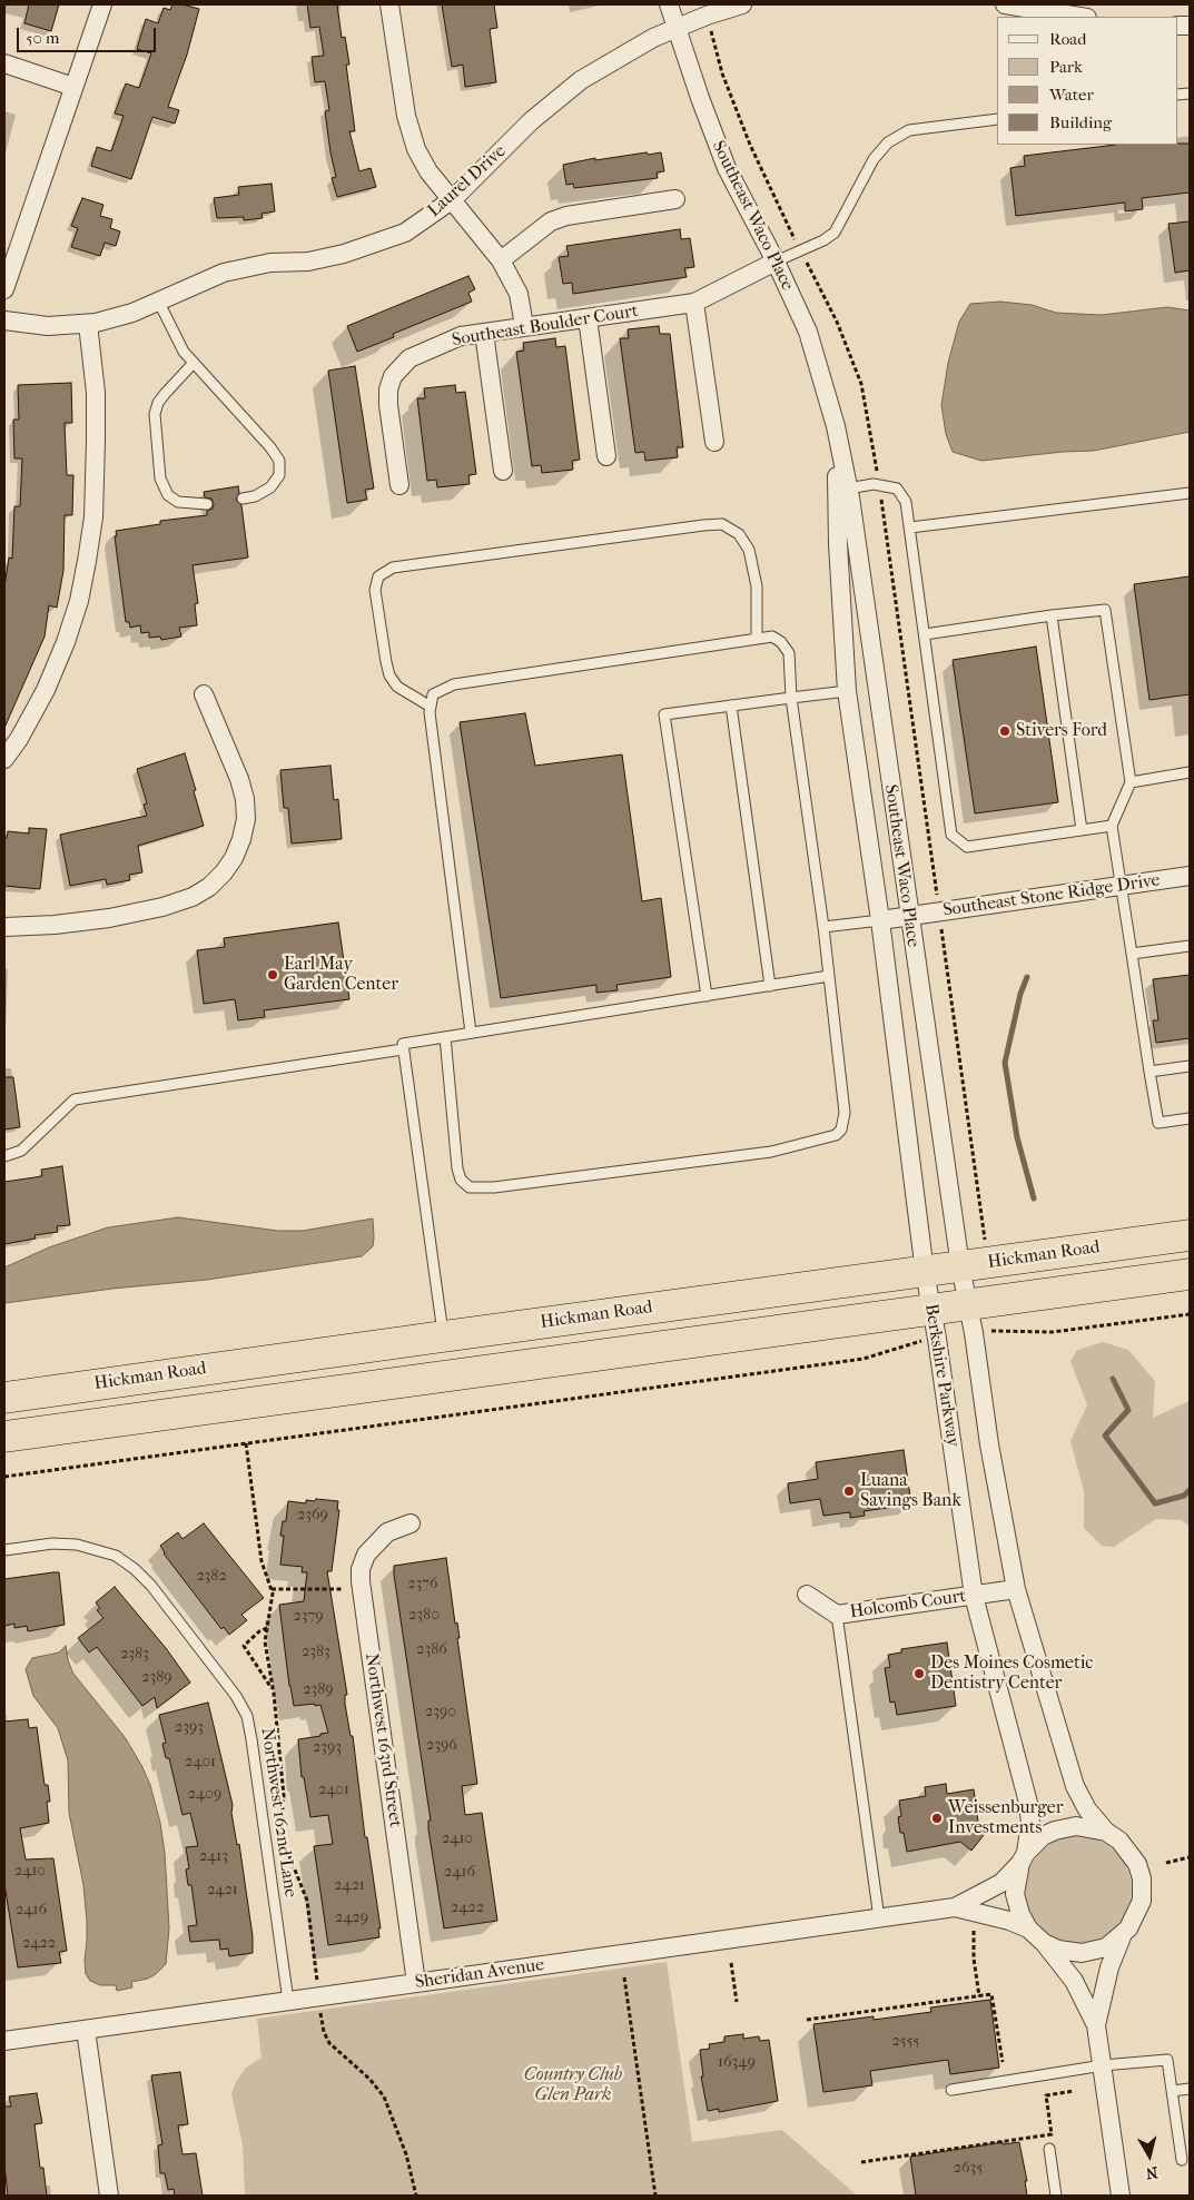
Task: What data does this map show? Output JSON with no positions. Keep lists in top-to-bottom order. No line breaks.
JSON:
{"streets":{"highway":["Hickman Road"],"street":["Laurel Drive","Southeast Waco Place","Southeast Boulder Court","Southeast Stone Ridge Drive","Berkshire Parkway","Holcomb Court","Northwest 163rd Street","Sheridan Avenue"],"lane":["Northwest 162nd Lane"]},"crossings":[["Laurel Drive","Southeast Waco Place"],["Southeast Waco Place","Southeast Boulder Court"],["Southeast Waco Place","Southeast Stone Ridge Drive"],["Southeast Waco Place","Hickman Road"],["Southeast Waco Place","Berkshire Parkway"],["Hickman Road","Berkshire Parkway"],["Berkshire Parkway","Holcomb Court"],["Berkshire Parkway","Sheridan Avenue"],["Northwest 163rd Street","Sheridan Avenue"],["Northwest 162nd Lane","Sheridan Avenue"]],"parks":["Country Club Glen Park"],"places":["Stivers Ford","Earl May Garden Center","Luana Savings Bank","Des Moines Cosmetic Dentistry Center","Weissenburger Investments"],"house_numbers":["2369","2382","2376","2380","2379","2386","2383","2383","2389","2389","2390","2393","2396","2393","2401","2401","2409","2410","2413","2410","2416","2421","2421","2422","2416","2429","2422","2555","16349","2635"],"legend":["Road","Park","Water","Building"],"scale_bar":"50 m","north":"bottom"}
